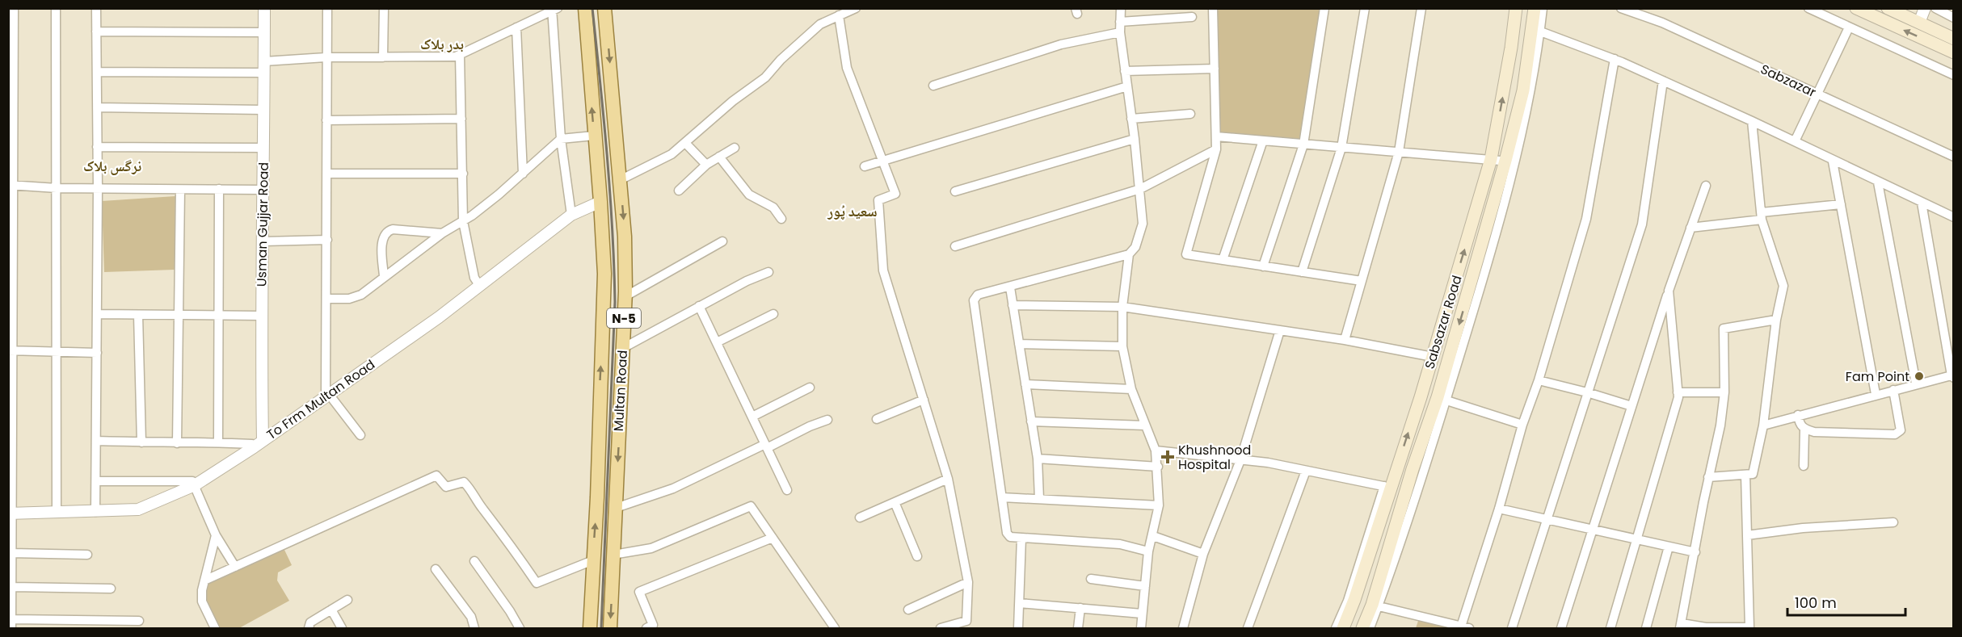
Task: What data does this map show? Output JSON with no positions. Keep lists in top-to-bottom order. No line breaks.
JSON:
{"streets":{"main road":["N-5","Sabsazar Road","Multan Road"],"street":["Sabzazar","Usman Gujjar Road","To Frm Multan Road"]},"crossings":[["Usman Gujjar Road","To Frm Multan Road"],["Multan Road","To Frm Multan Road"]],"districts":["بدر بلاک","نرگس بلاک","سعید پُور"],"places":{"other":["Fam Point"],"health":["Khushnood Hospital"]},"scale_bar":"100 m"}
